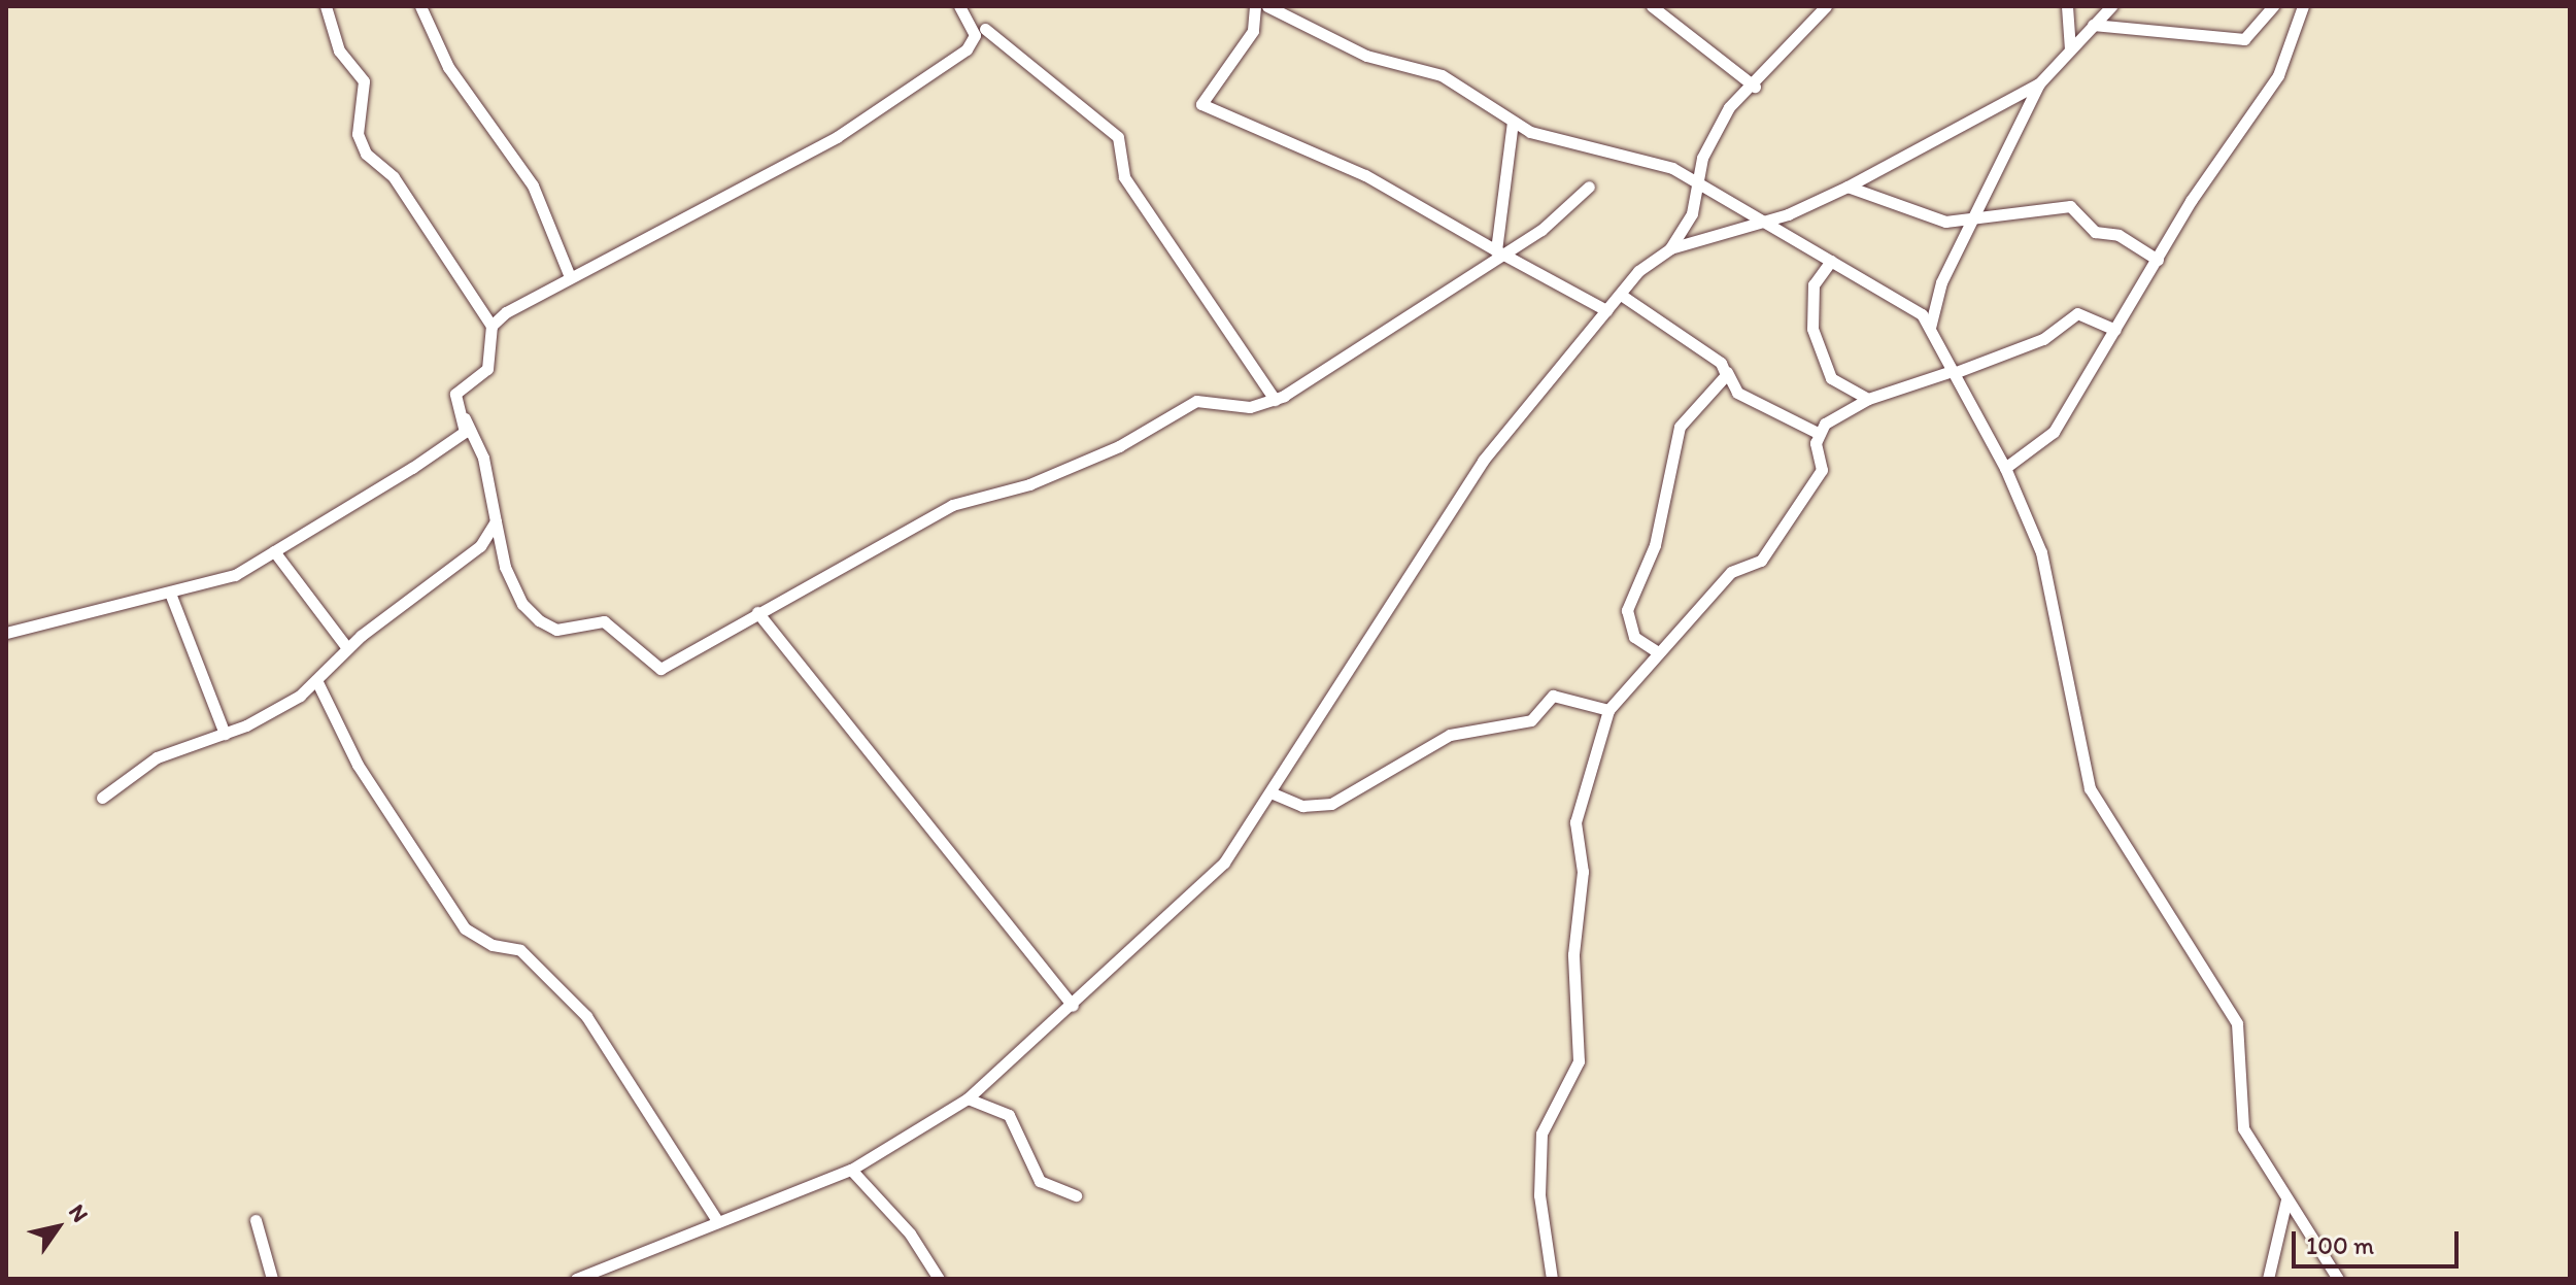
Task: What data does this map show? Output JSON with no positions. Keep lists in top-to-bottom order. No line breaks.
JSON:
{"scale_bar":"100 m","north":"top right"}
